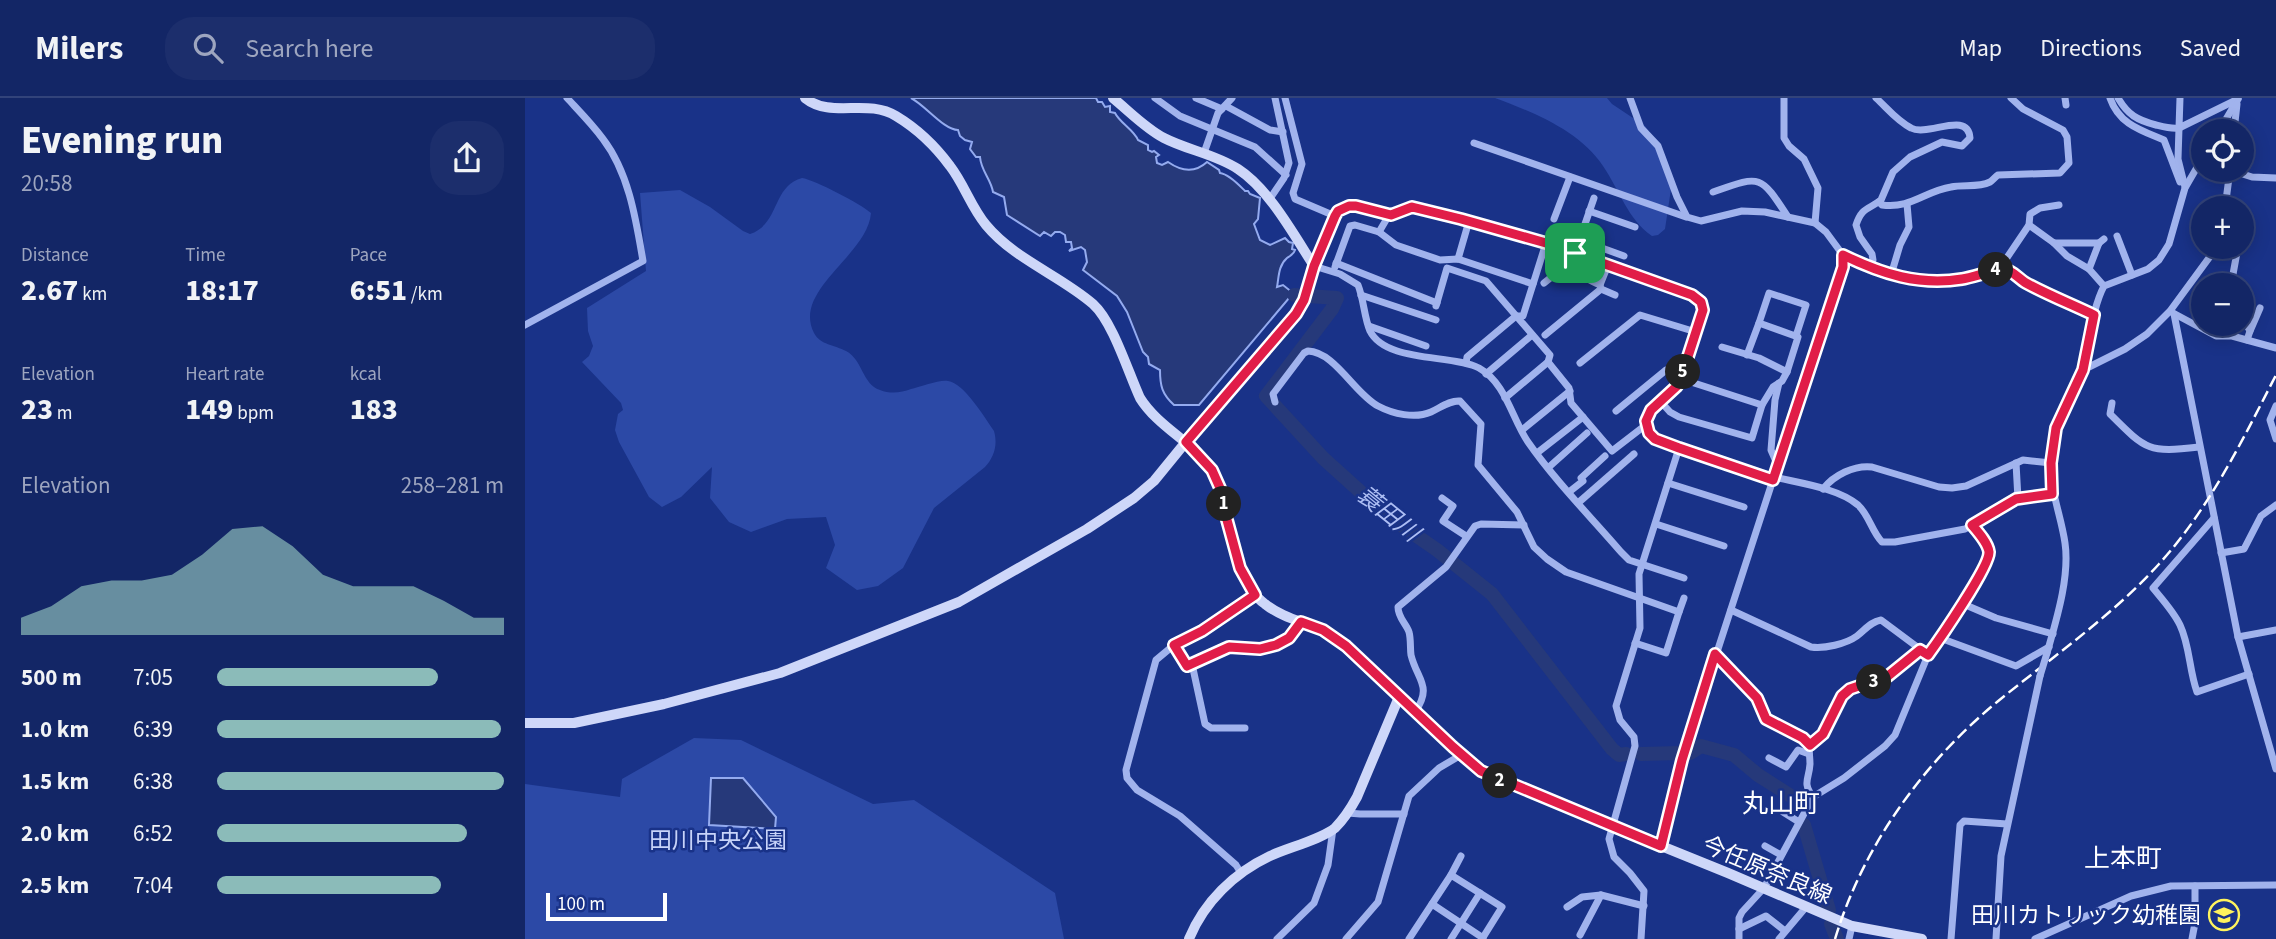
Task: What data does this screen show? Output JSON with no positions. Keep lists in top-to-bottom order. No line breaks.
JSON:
{"streets":{"street":["今任原奈良線"]},"districts":["丸山町","上本町"],"water":["蓑田川"],"parks":["田川中央公園"],"places":{"school or university":["田川カトリック幼稚園"]},"scale_bar":"100 m","page":{"header":"Milers","search":"Search here","nav":["Map","Directions","Saved"],"heading":["Evening run","20:58"],"map_buttons":["+","−"],"stats":[["Distance","2.67 km"],["Time","18:17"],["Pace","6:51 /km"],["Elevation","23 m"],["Heart rate","149 bpm"],["kcal","183"]],"pins":["4","5","1","3","2"],"chart":["Elevation","258–281 m"],"list":[{"name":"500 m","note":"7:05"},{"name":"1.0 km","note":"6:39"},{"name":"1.5 km","note":"6:38"},{"name":"2.0 km","note":"6:52"},{"name":"2.5 km","note":"7:04"}],"scale":"100 m"}}
